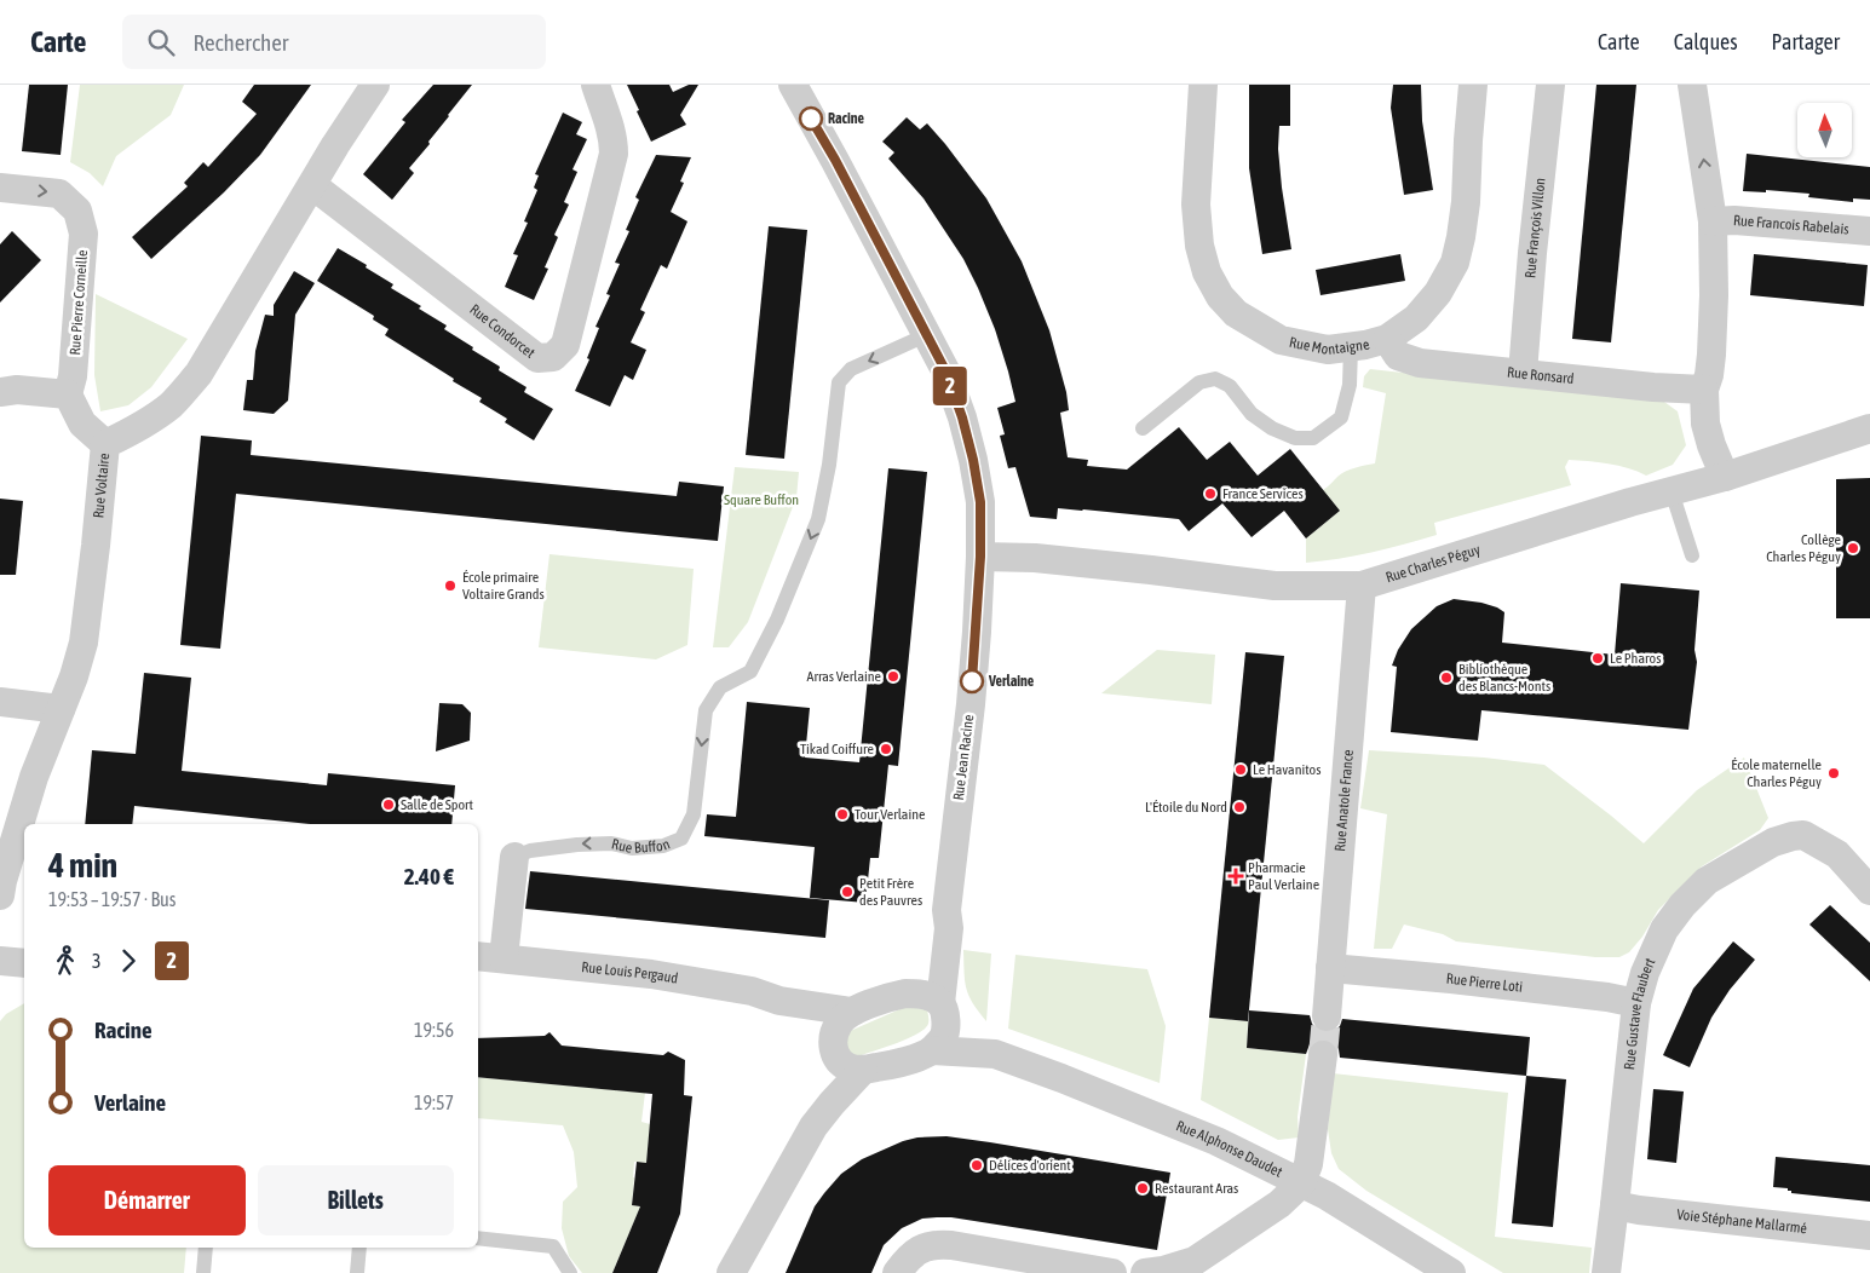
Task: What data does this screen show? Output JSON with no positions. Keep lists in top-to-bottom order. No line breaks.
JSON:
{"streets":{"street":["Rue Francois Rabelais","Rue François Villon","Rue Pierre Corneille","Rue Condorcet","Rue Montaigne","Rue Ronsard","Rue Voltaire","Rue Charles Péguy","Rue Jean Racine","Rue Anatole France","Rue Louis Pergaud","Rue Pierre Loti","Rue Gustave Flaubert","Rue Alphonse Daudet","Voie Stéphane Mallarmé"],"lane":["Rue Buffon"]},"crossings":[["Rue François Villon","Rue Ronsard"],["Rue Condorcet","Rue Voltaire"],["Rue Montaigne","Rue Ronsard"],["Rue Charles Péguy","Rue Jean Racine"],["Rue Charles Péguy","Rue Anatole France"],["Rue Jean Racine","Rue Buffon"],["Rue Jean Racine","Rue Louis Pergaud"],["Rue Jean Racine","Rue Alphonse Daudet"],["Rue Anatole France","Rue Pierre Loti"],["Rue Louis Pergaud","Rue Alphonse Daudet"],["Rue Pierre Loti","Rue Gustave Flaubert"],["Rue Gustave Flaubert","Voie Stéphane Mallarmé"]],"one_way":["Rue Pierre Corneille","Rue Buffon"],"parks":["Square Buffon"],"places":{"other":["Racine","France Services","Collège Charles Péguy","École primaire Voltaire Grands","Le Pharos","Arras Verlaine","Bibliothèque des Blancs-Monts","Verlaine","Tikad Coiffure","Le Havanitos","École maternelle Charles Péguy","Salle de Sport","L'Étoile du Nord","Tour Verlaine","Petit Frère des Pauvres","Délices d'orient","Restaurant Aras"],"health":["Pharmacie Paul Verlaine"]},"lines":["bus line 2"],"north":"top","page":{"header":"Carte","search":"Rechercher","nav":["Carte","Calques","Partager"],"on_map":"2","heading":["4 min","19:53 – 19:57 · Bus","2.40 €"],"legs":["3","2"],"list":[{"name":"Racine","value":"19:56"},{"name":"Verlaine","value":"19:57"}],"buttons":["Démarrer","Billets"]}}
